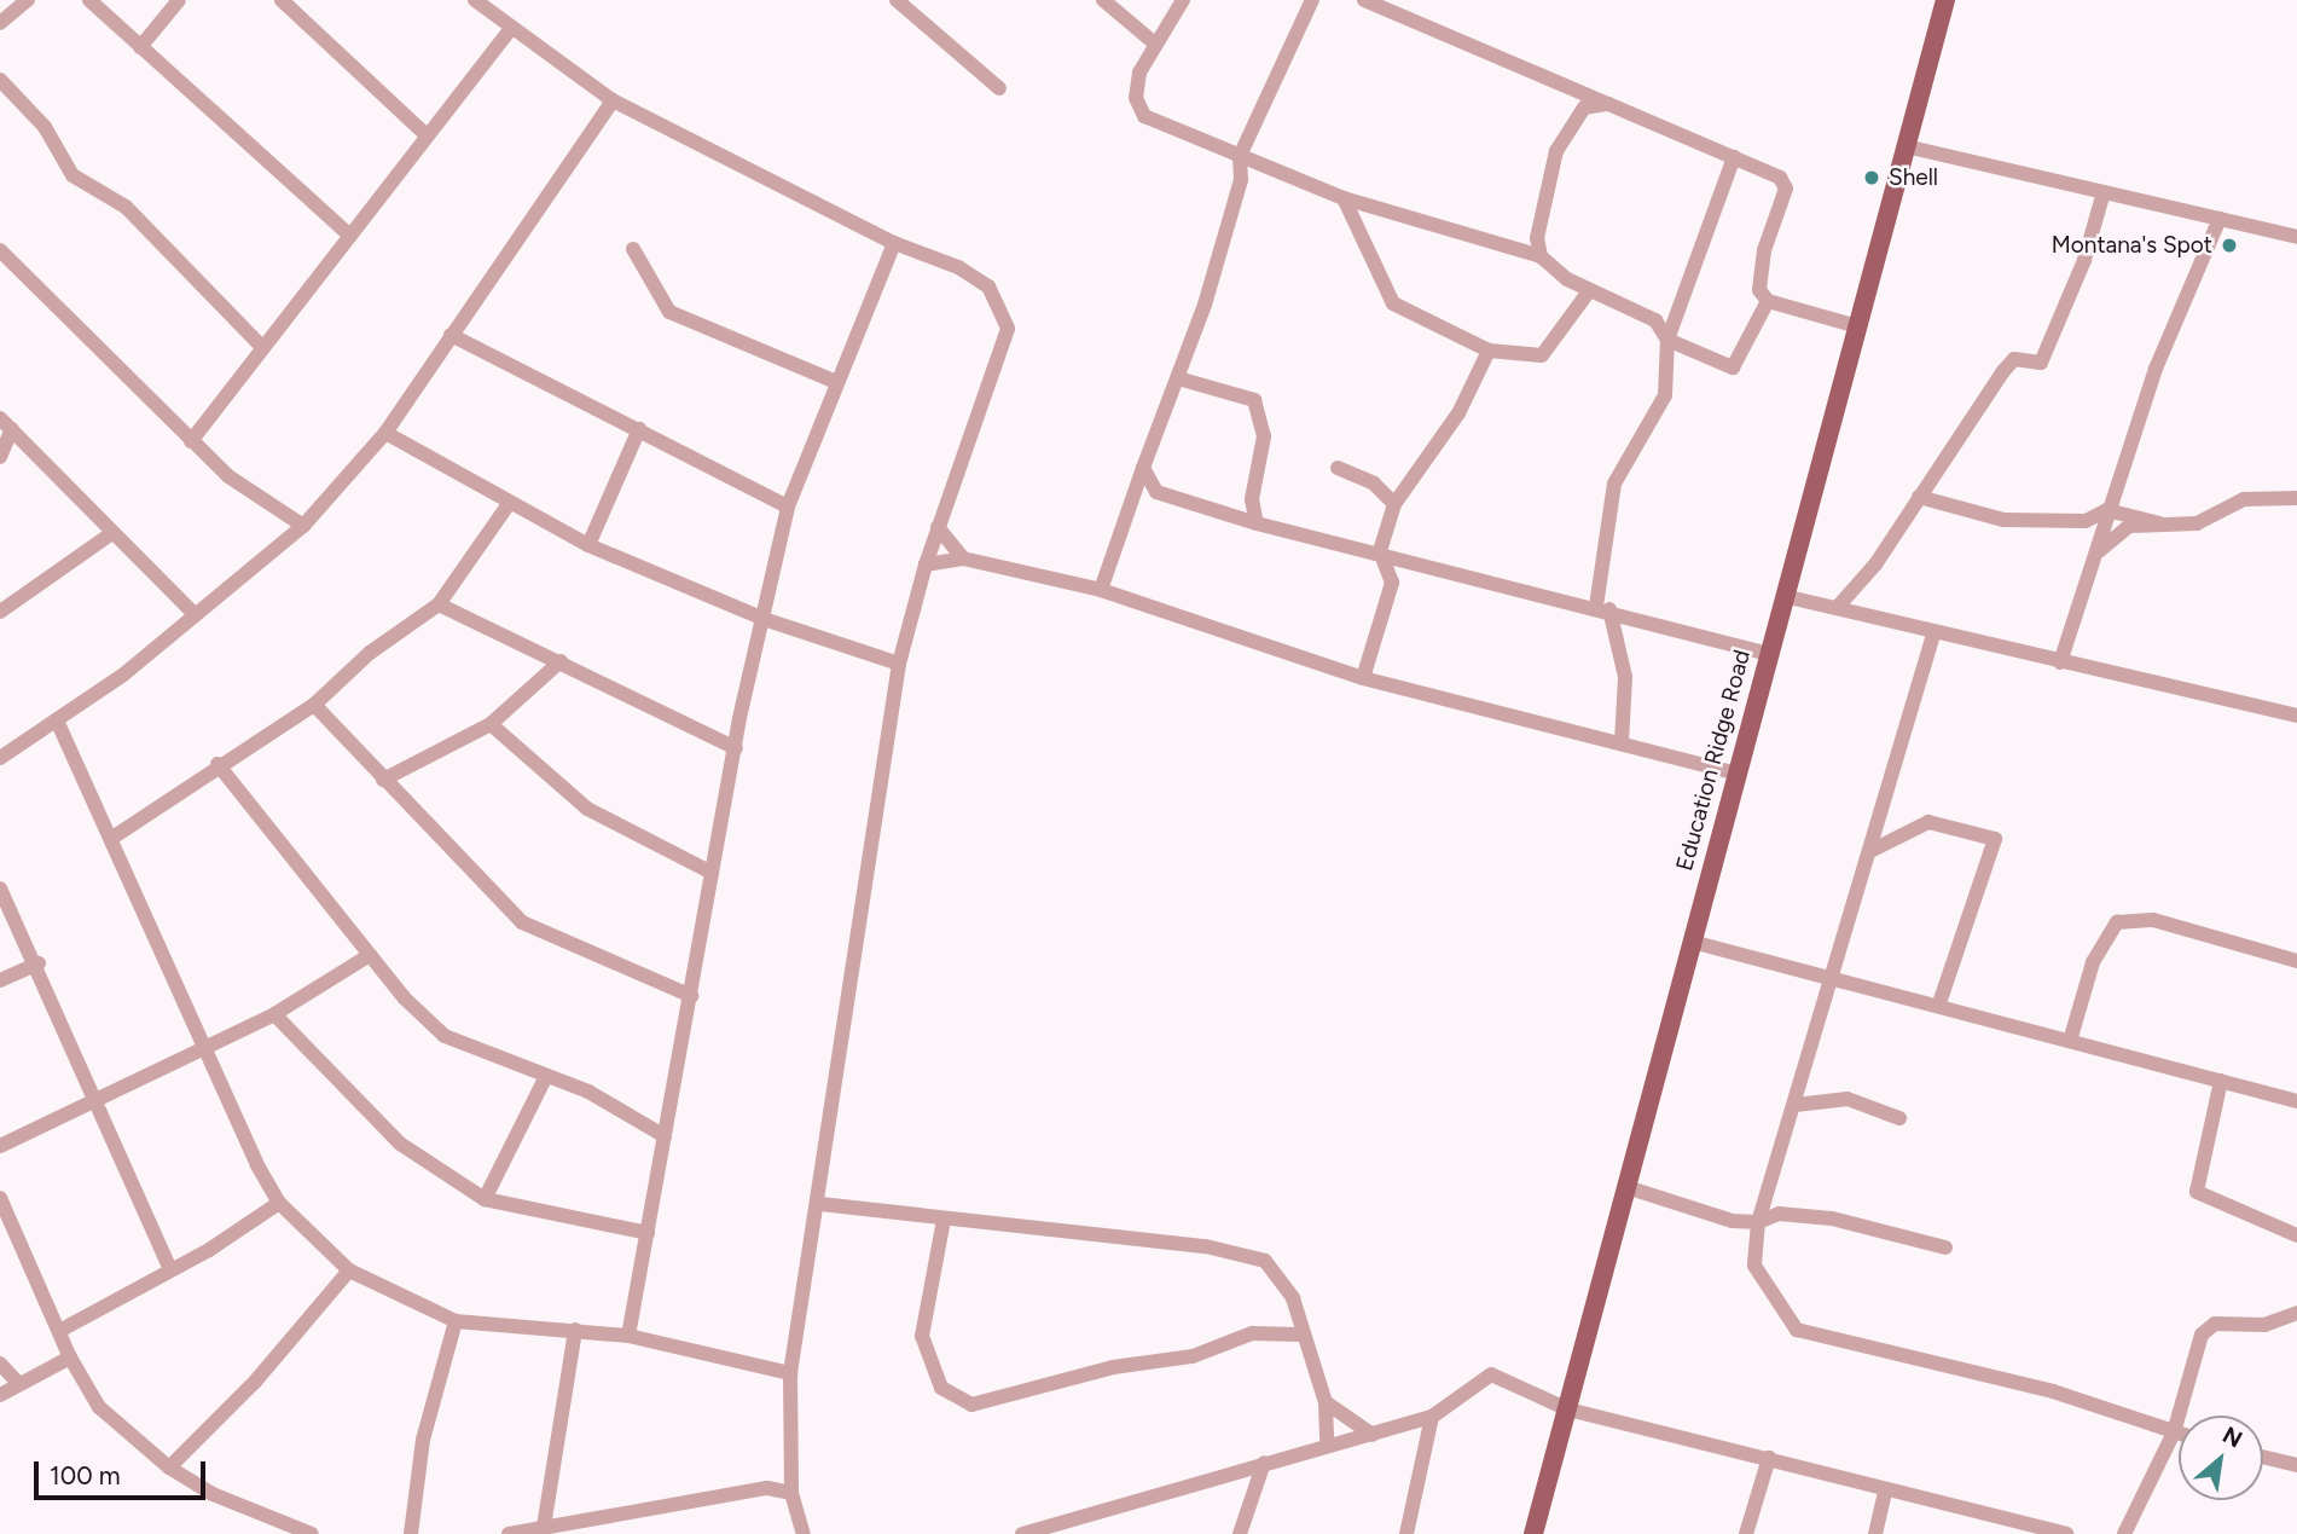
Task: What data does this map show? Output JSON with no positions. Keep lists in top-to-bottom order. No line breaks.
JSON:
{"streets":{"main road":["Education Ridge Road"]},"places":["Shell","Montana's Spot"],"scale_bar":"100 m","north":"top right"}
